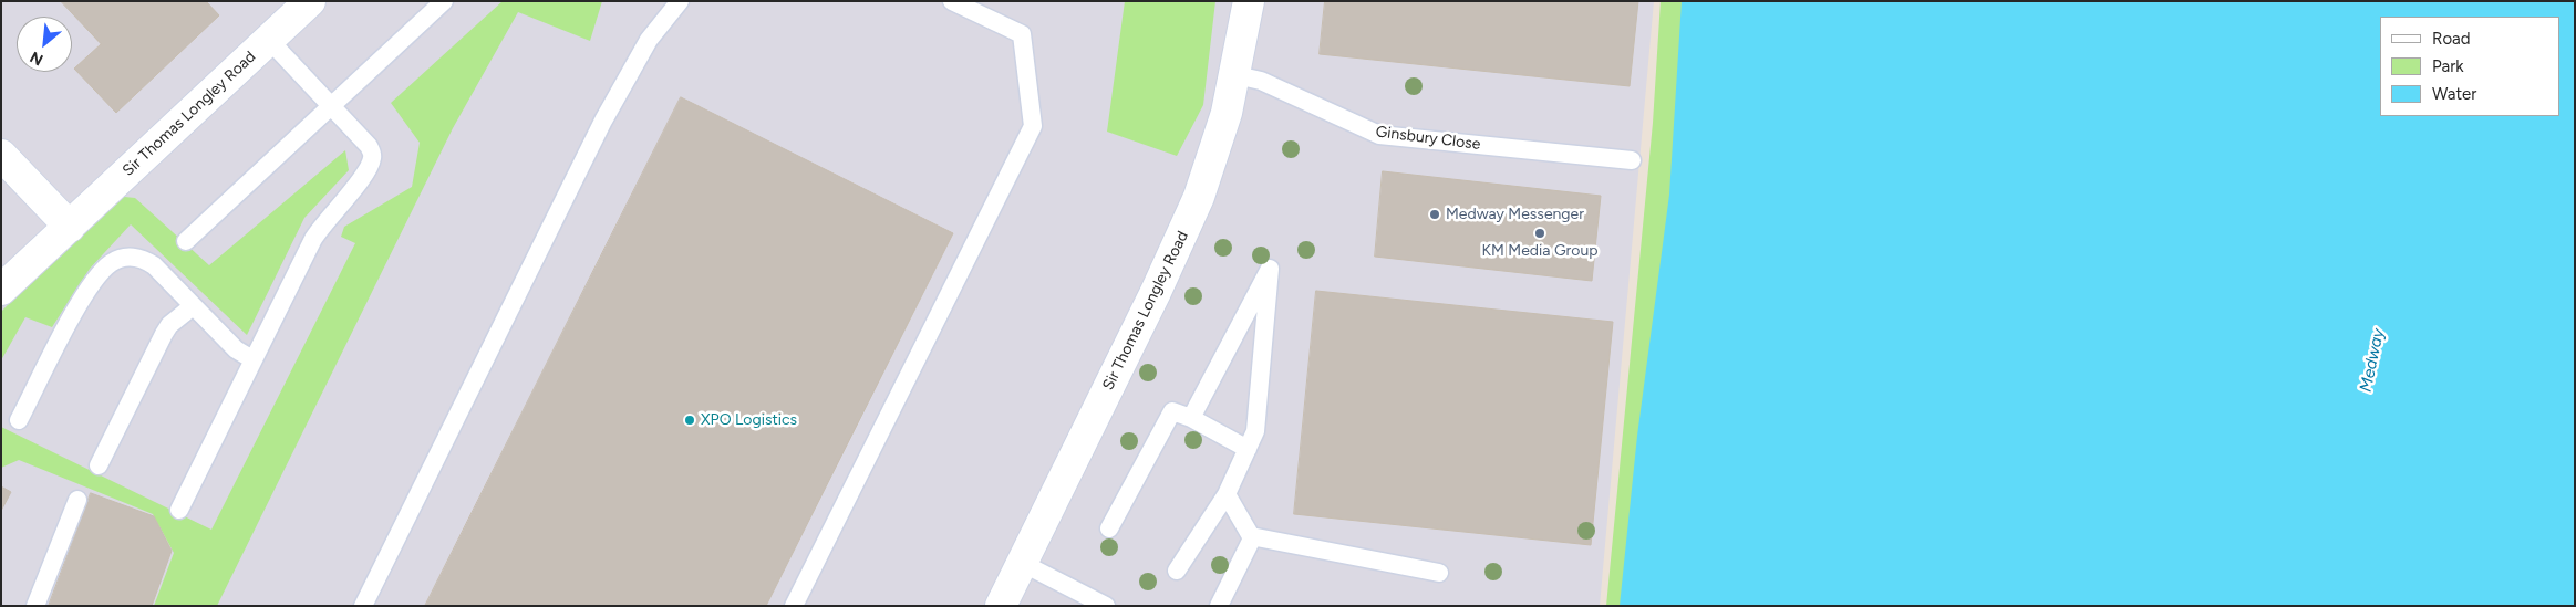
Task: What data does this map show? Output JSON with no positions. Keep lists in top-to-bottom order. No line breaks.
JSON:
{"streets":{"street":["Sir Thomas Longley Road"],"lane":["Ginsbury Close"]},"crossings":[["Sir Thomas Longley Road","Ginsbury Close"]],"water":["Medway"],"places":["Medway Messenger","KM Media Group","XPO Logistics"],"legend":["Road","Park","Water"],"north":"bottom left"}
